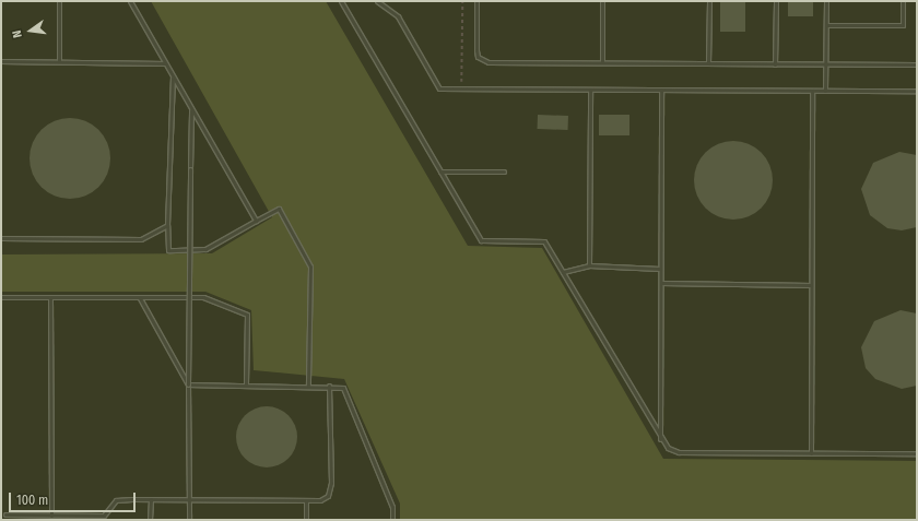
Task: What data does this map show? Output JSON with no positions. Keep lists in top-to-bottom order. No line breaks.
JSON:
{"scale_bar":"100 m","north":"left"}
